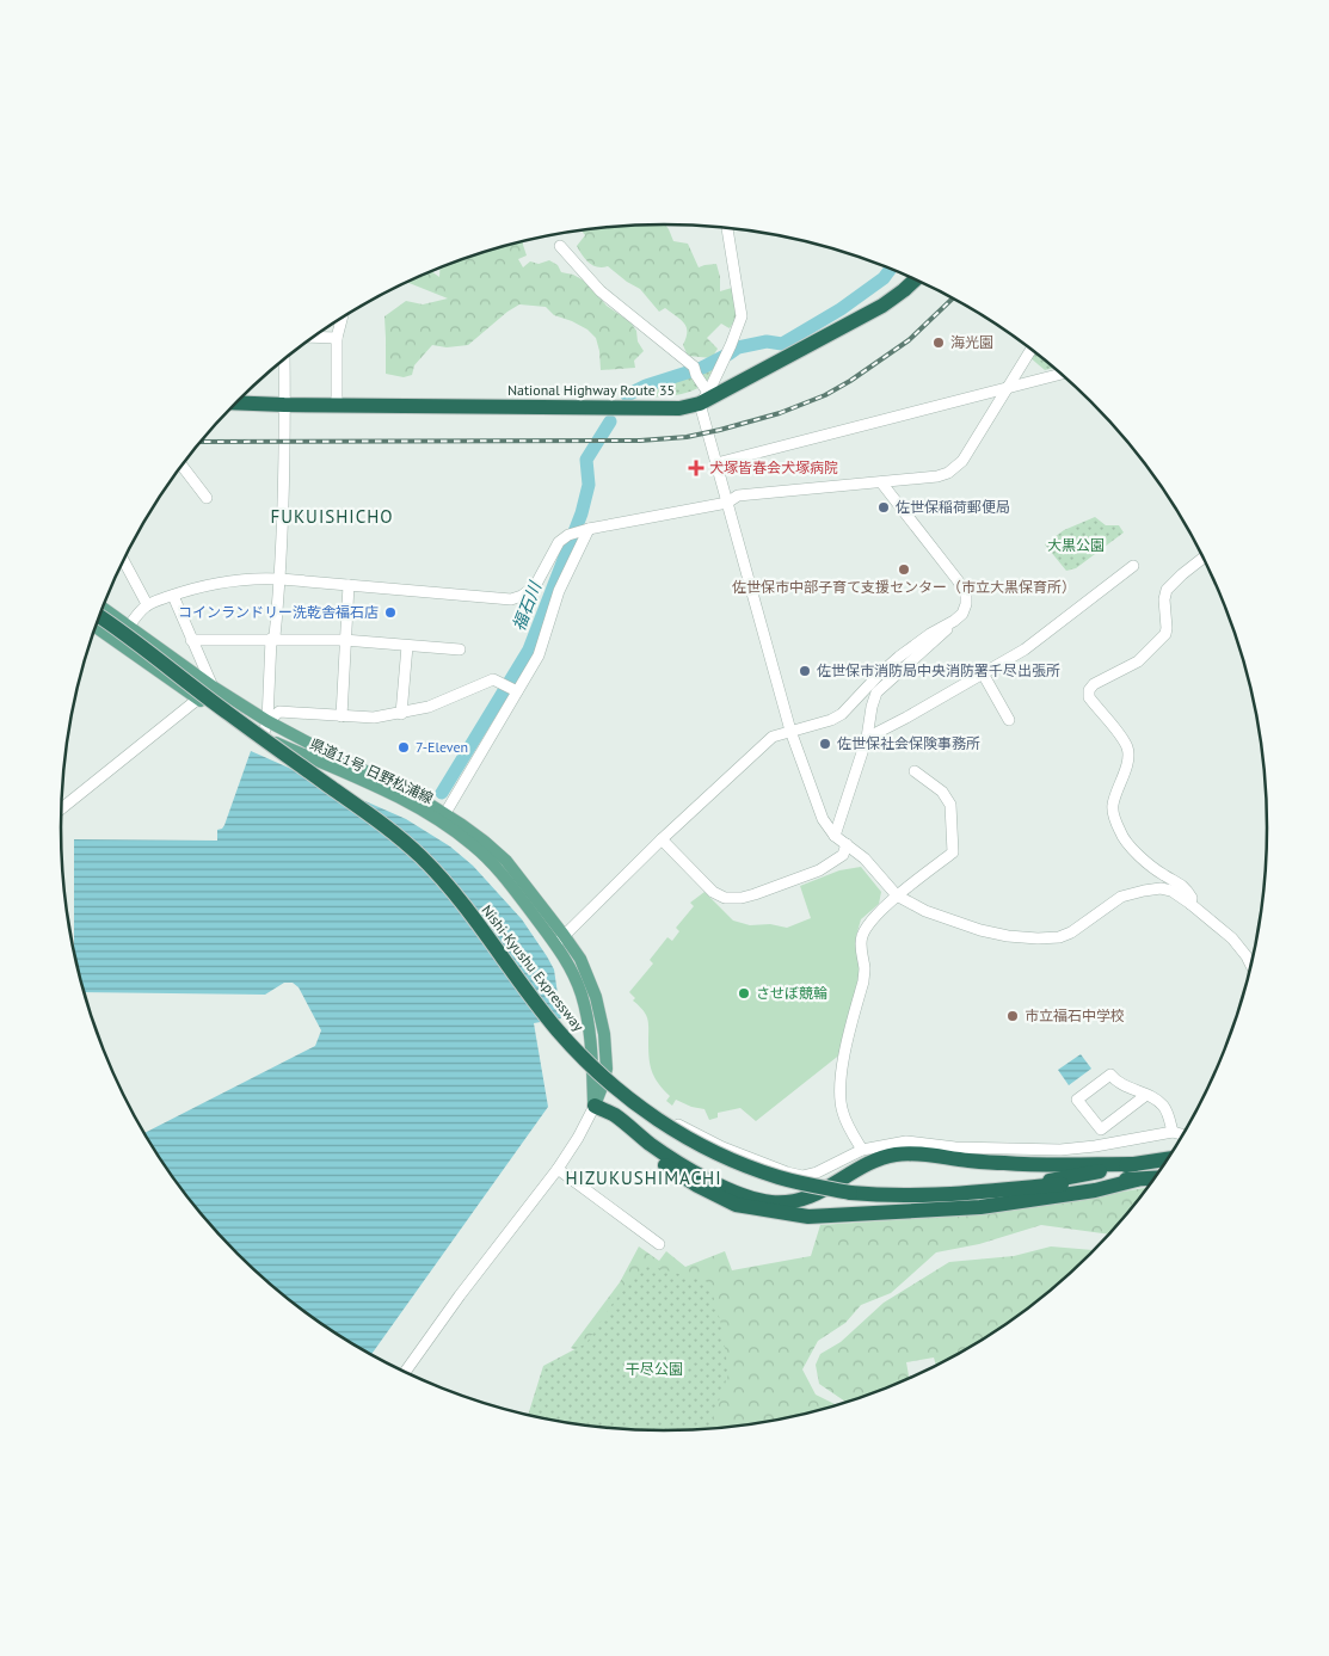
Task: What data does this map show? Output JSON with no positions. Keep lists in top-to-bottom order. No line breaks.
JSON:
{"streets":{"highway":["National Highway Route 35","Nishi-Kyushu Expressway"],"main road":["県道11号 日野松浦線"]},"districts":["FUKUISHICHO","HIZUKUSHIMACHI"],"water":["福石川"],"parks":["大黒公園","干尽公園"],"places":{"other":["海光園","佐世保稲荷郵便局","佐世保市中部子育て支援センター（市立大黒保育所）","コインランドリー洗乾舎福石店","佐世保市消防局中央消防署千尽出張所","佐世保社会保険事務所","7-Eleven","させぼ競輪","市立福石中学校"],"health":["犬塚皆春会犬塚病院"]}}
